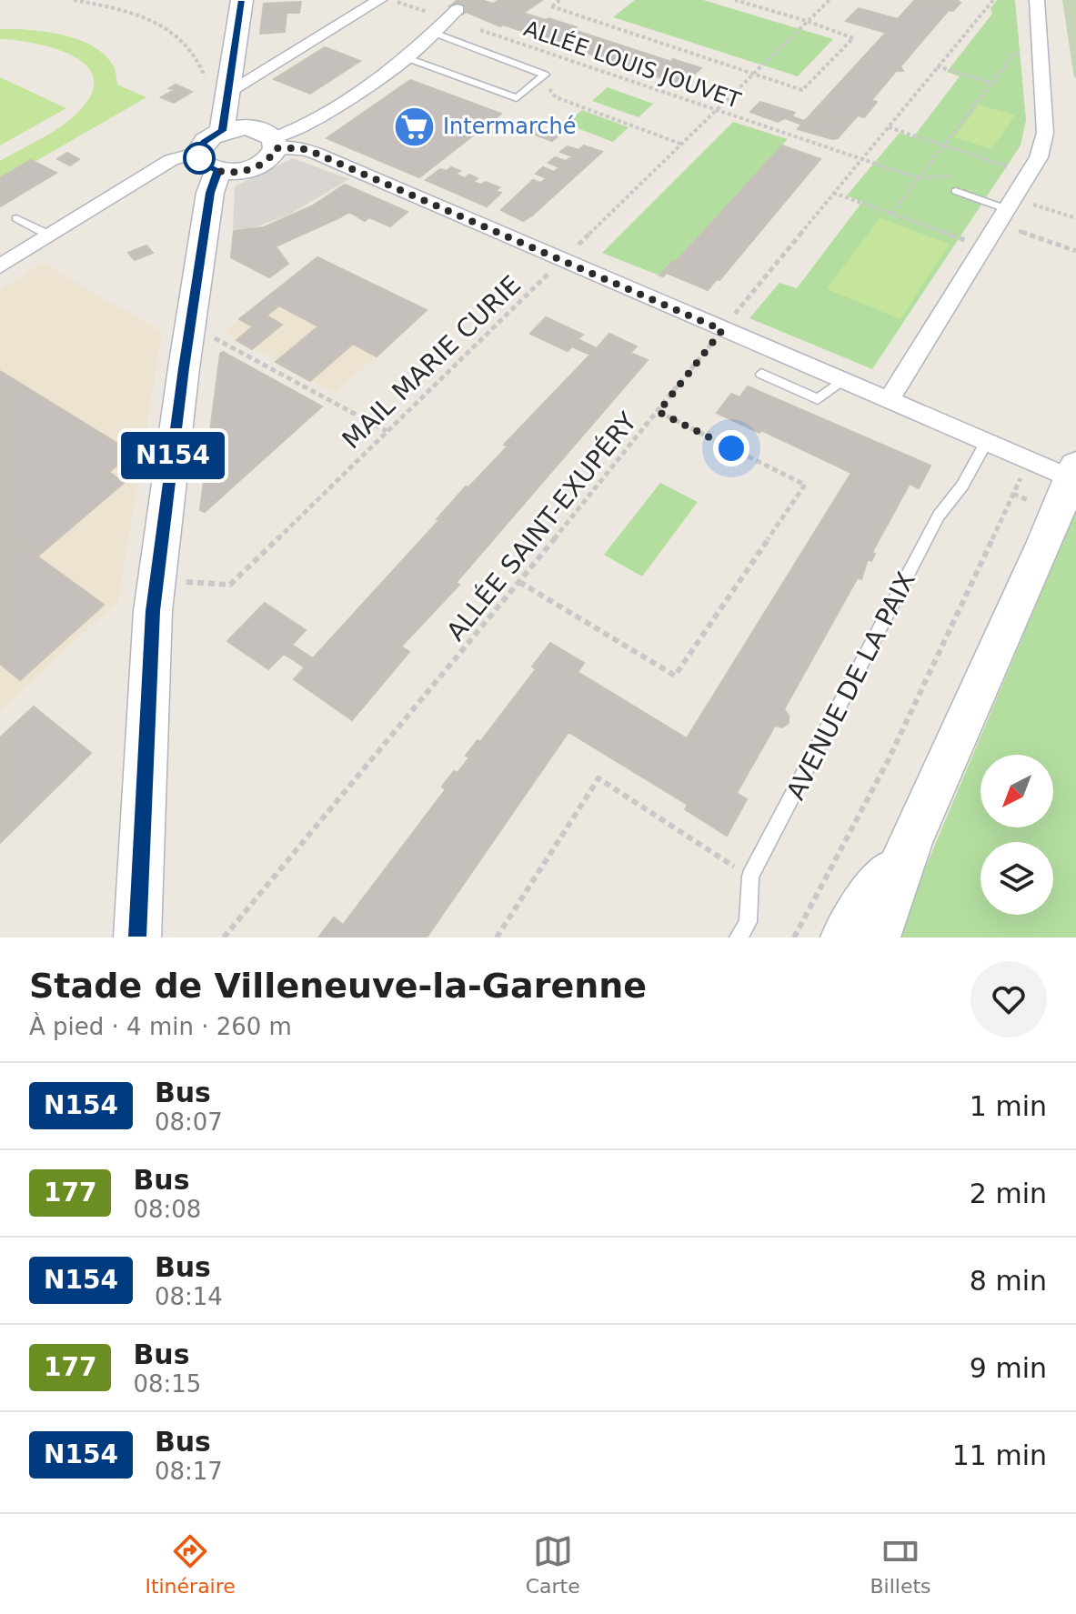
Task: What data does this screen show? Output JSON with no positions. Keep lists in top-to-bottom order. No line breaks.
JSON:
{"streets":{"lane":["AVENUE DE LA PAIX"],"path":["ALLÉE LOUIS JOUVET","MAIL MARIE CURIE","ALLÉE SAINT-EXUPÉRY"]},"crossings":[["ALLÉE LOUIS JOUVET","MAIL MARIE CURIE"],["ALLÉE LOUIS JOUVET","ALLÉE SAINT-EXUPÉRY"]],"places":{"supermarket":["Intermarché"]},"lines":["bus line N154"],"north":"bottom left","page":{"on_map":"N154","heading":["Stade de Villeneuve-la-Garenne","À pied · 4 min · 260 m"],"list":[{"mark":"N154","name":"Bus","note":"08:07","value":"1 min"},{"mark":"177","name":"Bus","note":"08:08","value":"2 min"},{"mark":"N154","name":"Bus","note":"08:14","value":"8 min"},{"mark":"177","name":"Bus","note":"08:15","value":"9 min"},{"mark":"N154","name":"Bus","note":"08:17","value":"11 min"}],"tabs":["Itinéraire","Carte","Billets"]}}
